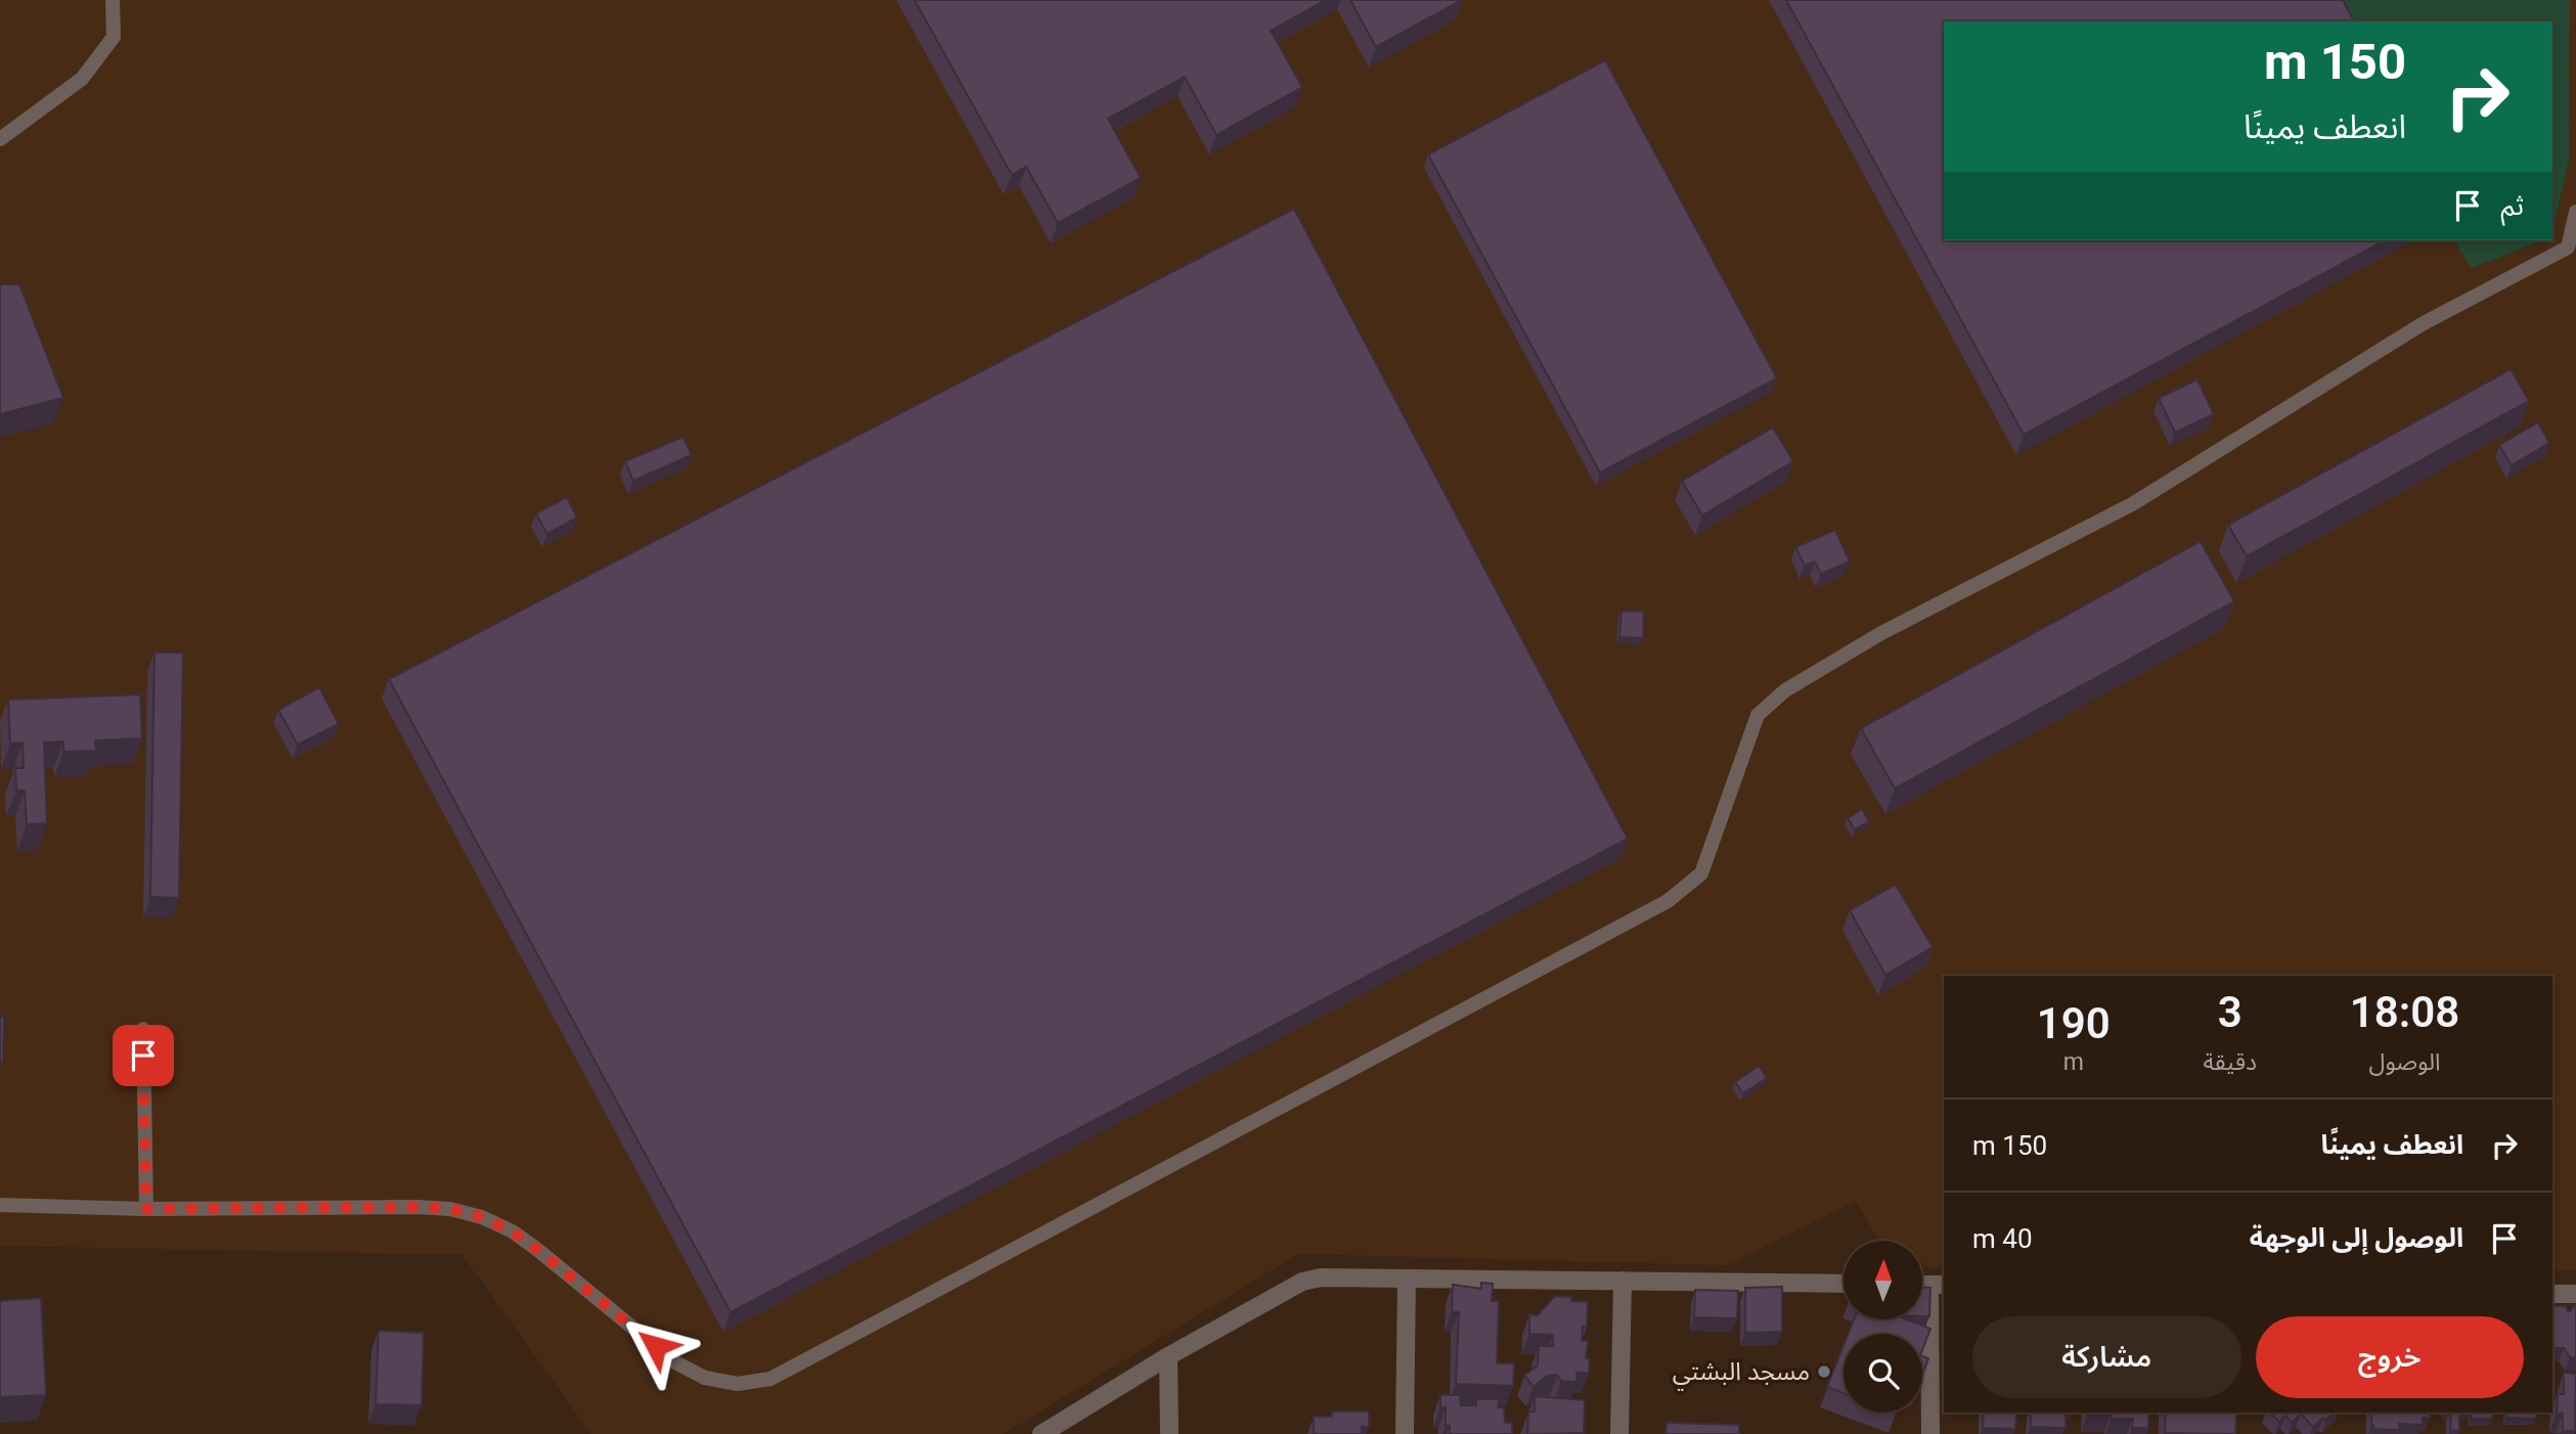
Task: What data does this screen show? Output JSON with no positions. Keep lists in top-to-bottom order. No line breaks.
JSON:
{"places":["مسجد البشتي"],"north":"top","page":{"turn":["150 m","انعطف يمينًا"],"then":"ثم","eta":["18:08","الوصول","3","دقيقة","190","m"],"list":[{"name":"انعطف يمينًا","value":"150 m"},{"name":"الوصول إلى الوجهة","value":"40 m"}],"buttons":["خروج","مشاركة"]}}
